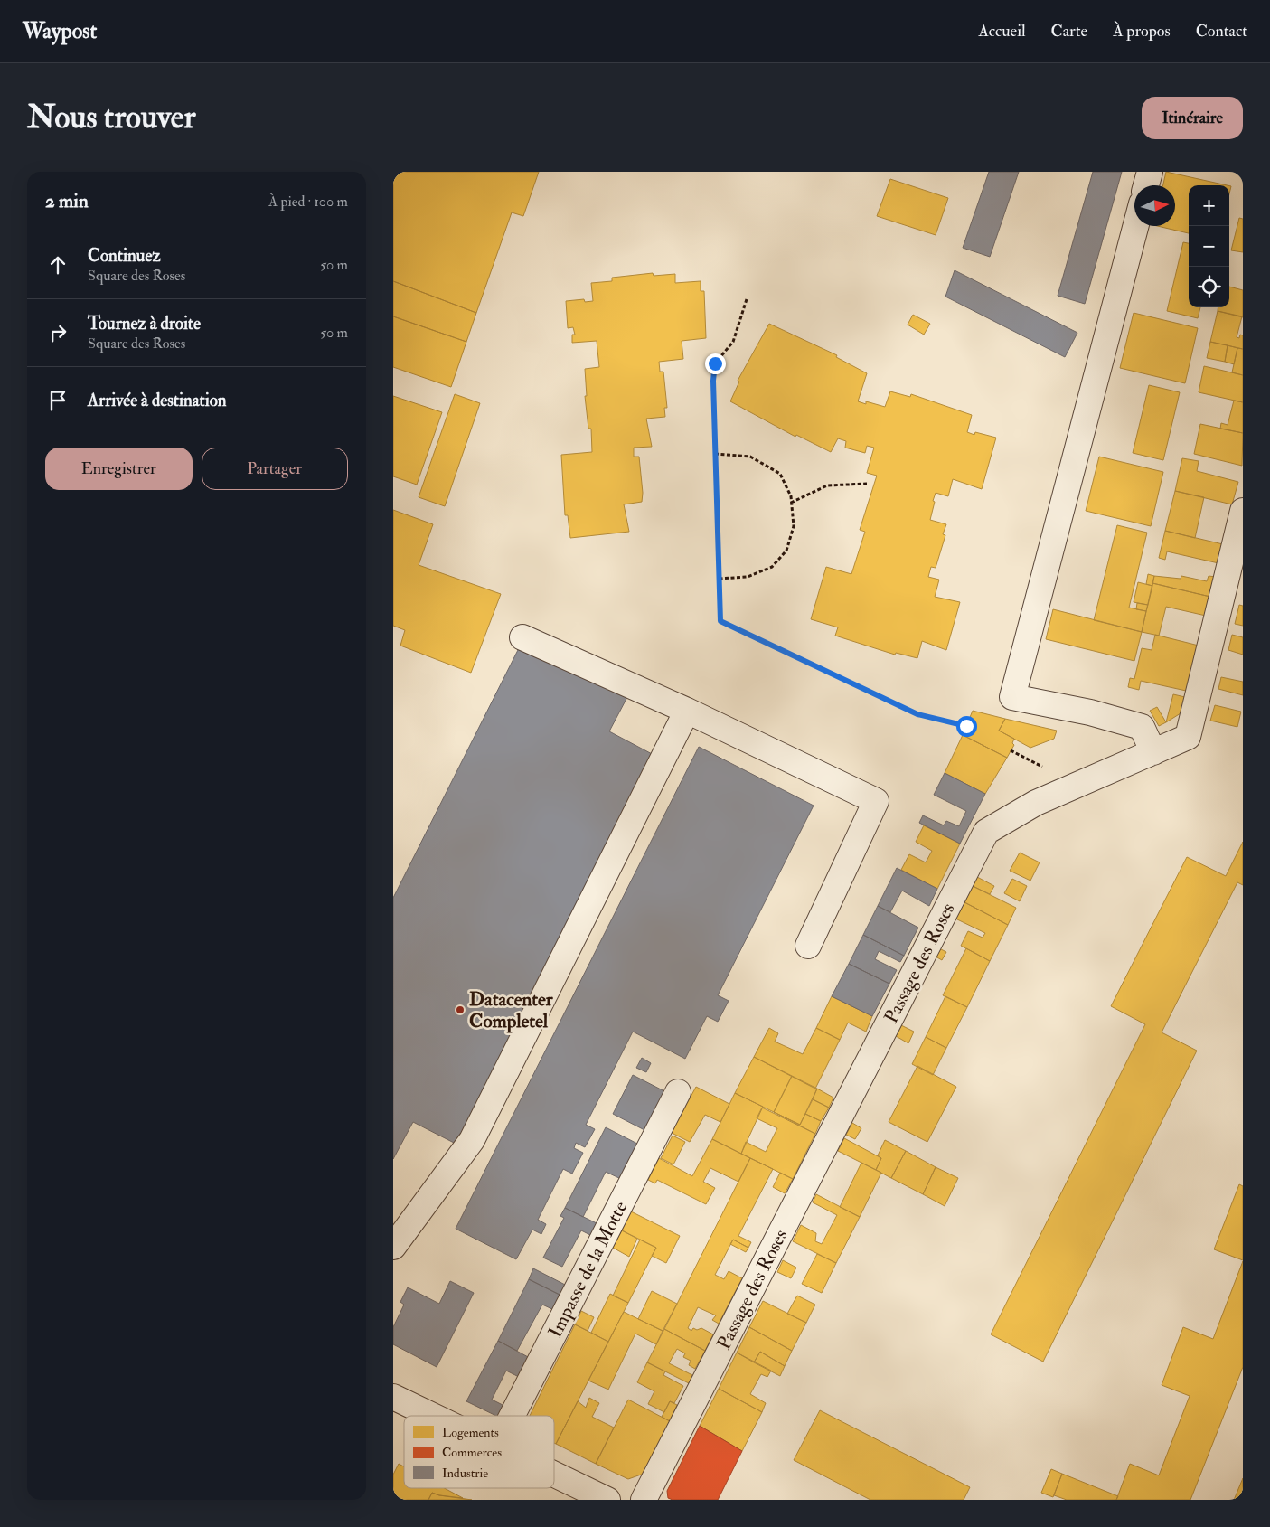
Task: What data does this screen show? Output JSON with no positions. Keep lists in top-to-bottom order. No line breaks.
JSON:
{"streets":{"street":["Passage des Roses","Impasse de la Motte"]},"places":["Datacenter Completel"],"legend":["Logements","Commerces","Industrie"],"north":"right","page":{"header":"Waypost","nav":["Accueil","Carte","À propos","Contact"],"buttons":["Itinéraire",["Enregistrer","Partager"]],"title":"Nous trouver","heading":["2 min","À pied · 100 m"],"map_buttons":["+","−"],"list":[["Continuez","Square des Roses","50 m"],["Tournez à droite","Square des Roses","50 m"],"Arrivée à destination"]}}
